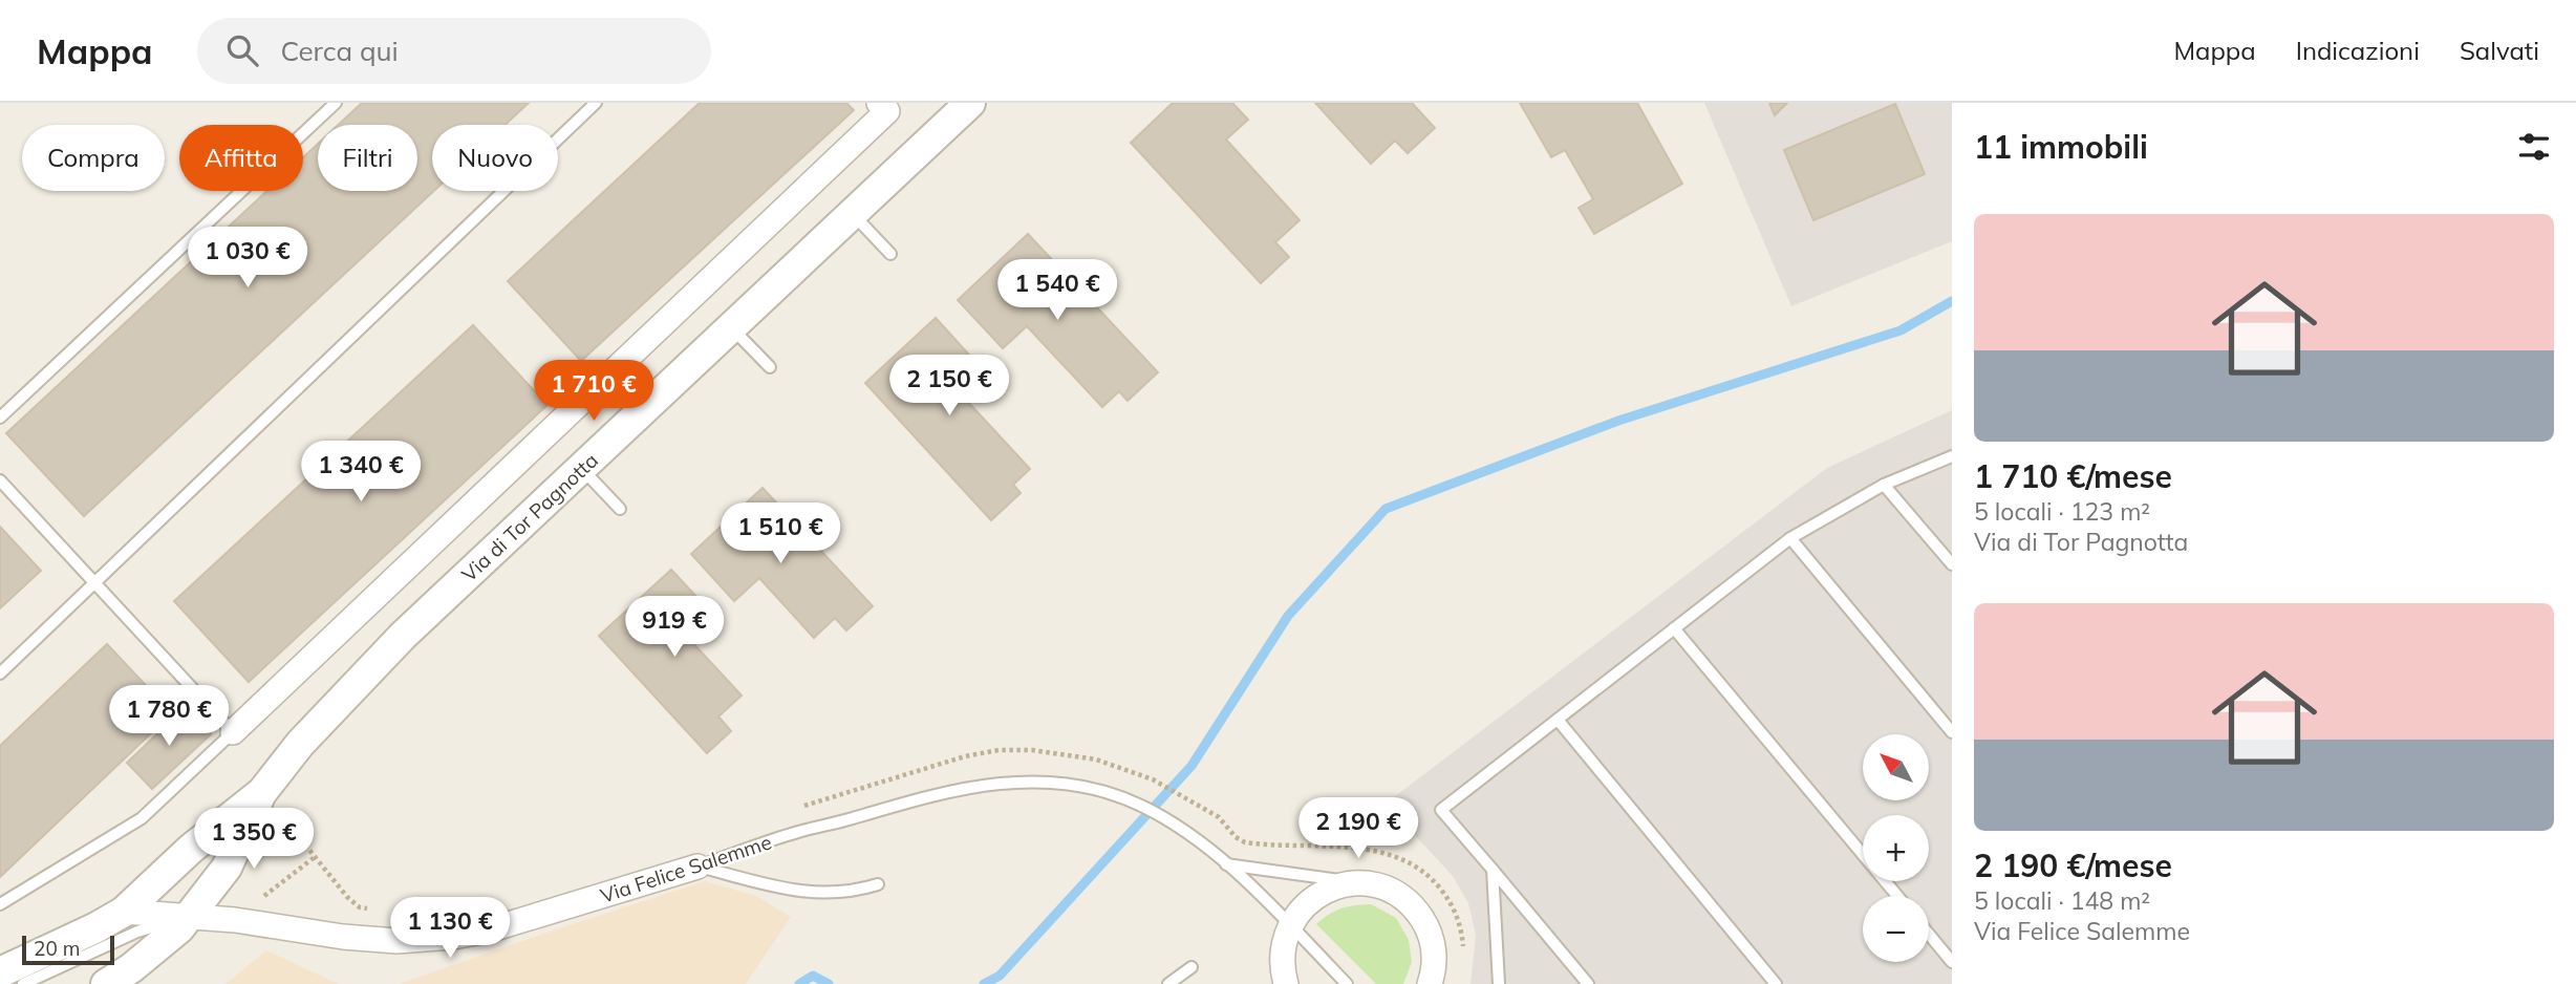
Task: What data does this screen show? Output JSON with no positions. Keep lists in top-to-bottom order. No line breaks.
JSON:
{"streets":{"street":["Via di Tor Pagnotta","Via Felice Salemme"]},"crossings":[["Via di Tor Pagnotta","Via Felice Salemme"]],"scale_bar":"20 m","north":"top left","page":{"header":"Mappa","search":"Cerca qui","nav":["Mappa","Indicazioni","Salvati"],"heading":"11 immobili","chip":["Compra","Affitta","Filtri","Nuovo"],"list":[{"name":"1 710 €/mese","note":"5 locali · 123 m² · Via di Tor Pagnotta"},{"name":"2 190 €/mese","note":"5 locali · 148 m² · Via Felice Salemme"}],"price":["1 030 €","1 540 €","2 150 €","1 710 €","1 340 €","1 510 €","919 €","1 780 €","2 190 €","1 350 €","1 130 €"],"map_buttons":["+","−"],"scale":"20 m"}}
